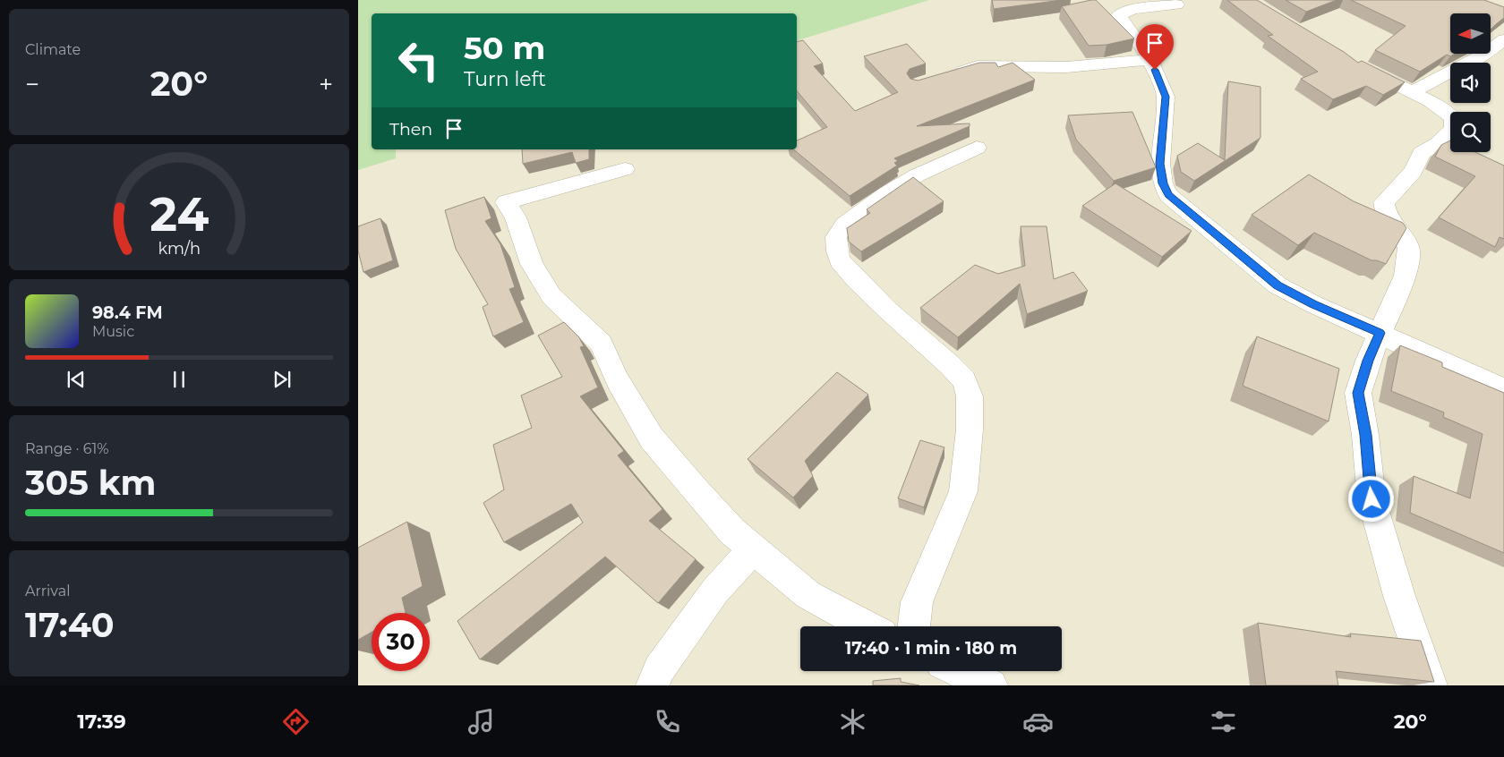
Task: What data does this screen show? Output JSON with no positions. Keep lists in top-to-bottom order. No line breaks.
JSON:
{"north":"left","page":{"tile":["Climate",["Range · 61%","305 km"],["Arrival","17:40"]],"turn":["50 m","Turn left"],"heat":["−","20°","+"],"then":"Then","song":["98.4 FM","Music"],"limit":"30","trip":"17:40 · 1 min · 180 m","tabs":["17:39","20°"],"gauge":["24","km/h"]}}
